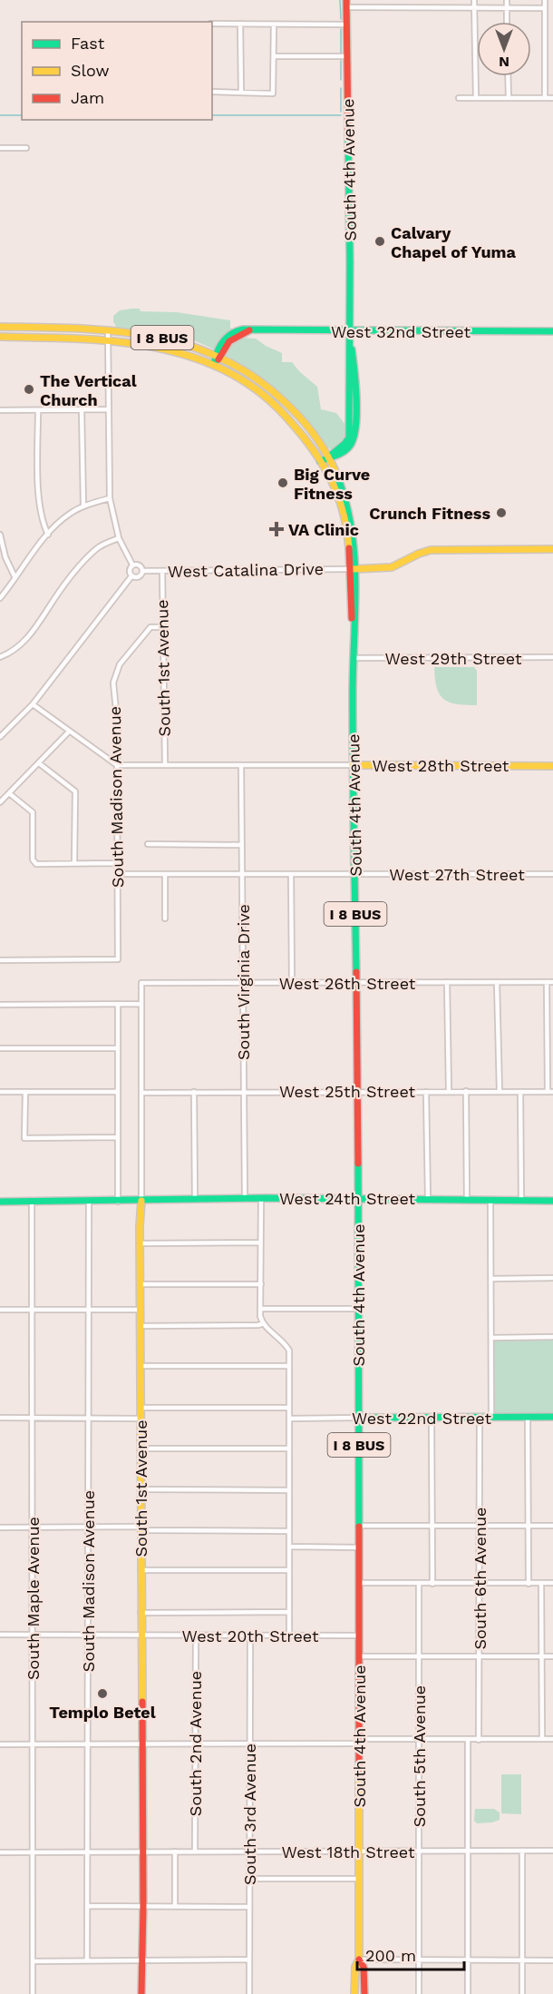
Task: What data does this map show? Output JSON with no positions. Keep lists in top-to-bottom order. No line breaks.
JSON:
{"streets":{"main road":["South 4th Avenue","West 32nd Street","I 8 BUS","West Catalina Drive","South 1st Avenue","West 28th Street","West 24th Street","West 22nd Street"],"street":["West 29th Street","South Madison Avenue","West 27th Street","South Virginia Drive","West 26th Street","West 25th Street","South 6th Avenue","South Maple Avenue","West 20th Street","South 2nd Avenue","South 5th Avenue","South 3rd Avenue","West 18th Street"]},"crossings":[["South 4th Avenue","West 32nd Street"],["South 4th Avenue","West Catalina Drive"],["South 4th Avenue","West 29th Street"],["South 4th Avenue","West 28th Street"],["South 4th Avenue","West 27th Street"],["South 4th Avenue","West 26th Street"],["South 4th Avenue","West 25th Street"],["South 4th Avenue","West 24th Street"],["South 4th Avenue","West 22nd Street"],["South 4th Avenue","West 20th Street"],["South 4th Avenue","West 18th Street"],["West 32nd Street","I 8 BUS"],["West Catalina Drive","South 1st Avenue"],["South 1st Avenue","West 28th Street"],["South 1st Avenue","South Madison Avenue"],["South 1st Avenue","West 26th Street"],["South 1st Avenue","West 25th Street"],["South 1st Avenue","West 24th Street"],["South 1st Avenue","West 20th Street"],["South 1st Avenue","West 18th Street"],["West 28th Street","South Madison Avenue"],["West 28th Street","South Virginia Drive"],["South Madison Avenue","West 27th Street"],["South Madison Avenue","West 24th Street"],["South Madison Avenue","West 20th Street"],["South Madison Avenue","West 18th Street"],["West 27th Street","South Virginia Drive"],["South Virginia Drive","West 26th Street"],["South Virginia Drive","West 25th Street"],["South Virginia Drive","West 24th Street"],["West 24th Street","South Maple Avenue"],["West 22nd Street","South 6th Avenue"],["South Maple Avenue","West 20th Street"],["South Maple Avenue","West 18th Street"],["West 20th Street","South 2nd Avenue"],["West 20th Street","South 3rd Avenue"],["South 2nd Avenue","West 18th Street"],["South 5th Avenue","West 18th Street"],["South 3rd Avenue","West 18th Street"]],"places":{"other":["Calvary Chapel of Yuma","The Vertical Church","Big Curve Fitness","Crunch Fitness","Templo Betel"],"health":["VA Clinic"]},"legend":["Fast","Slow","Jam"],"scale_bar":"200 m","north":"bottom"}
